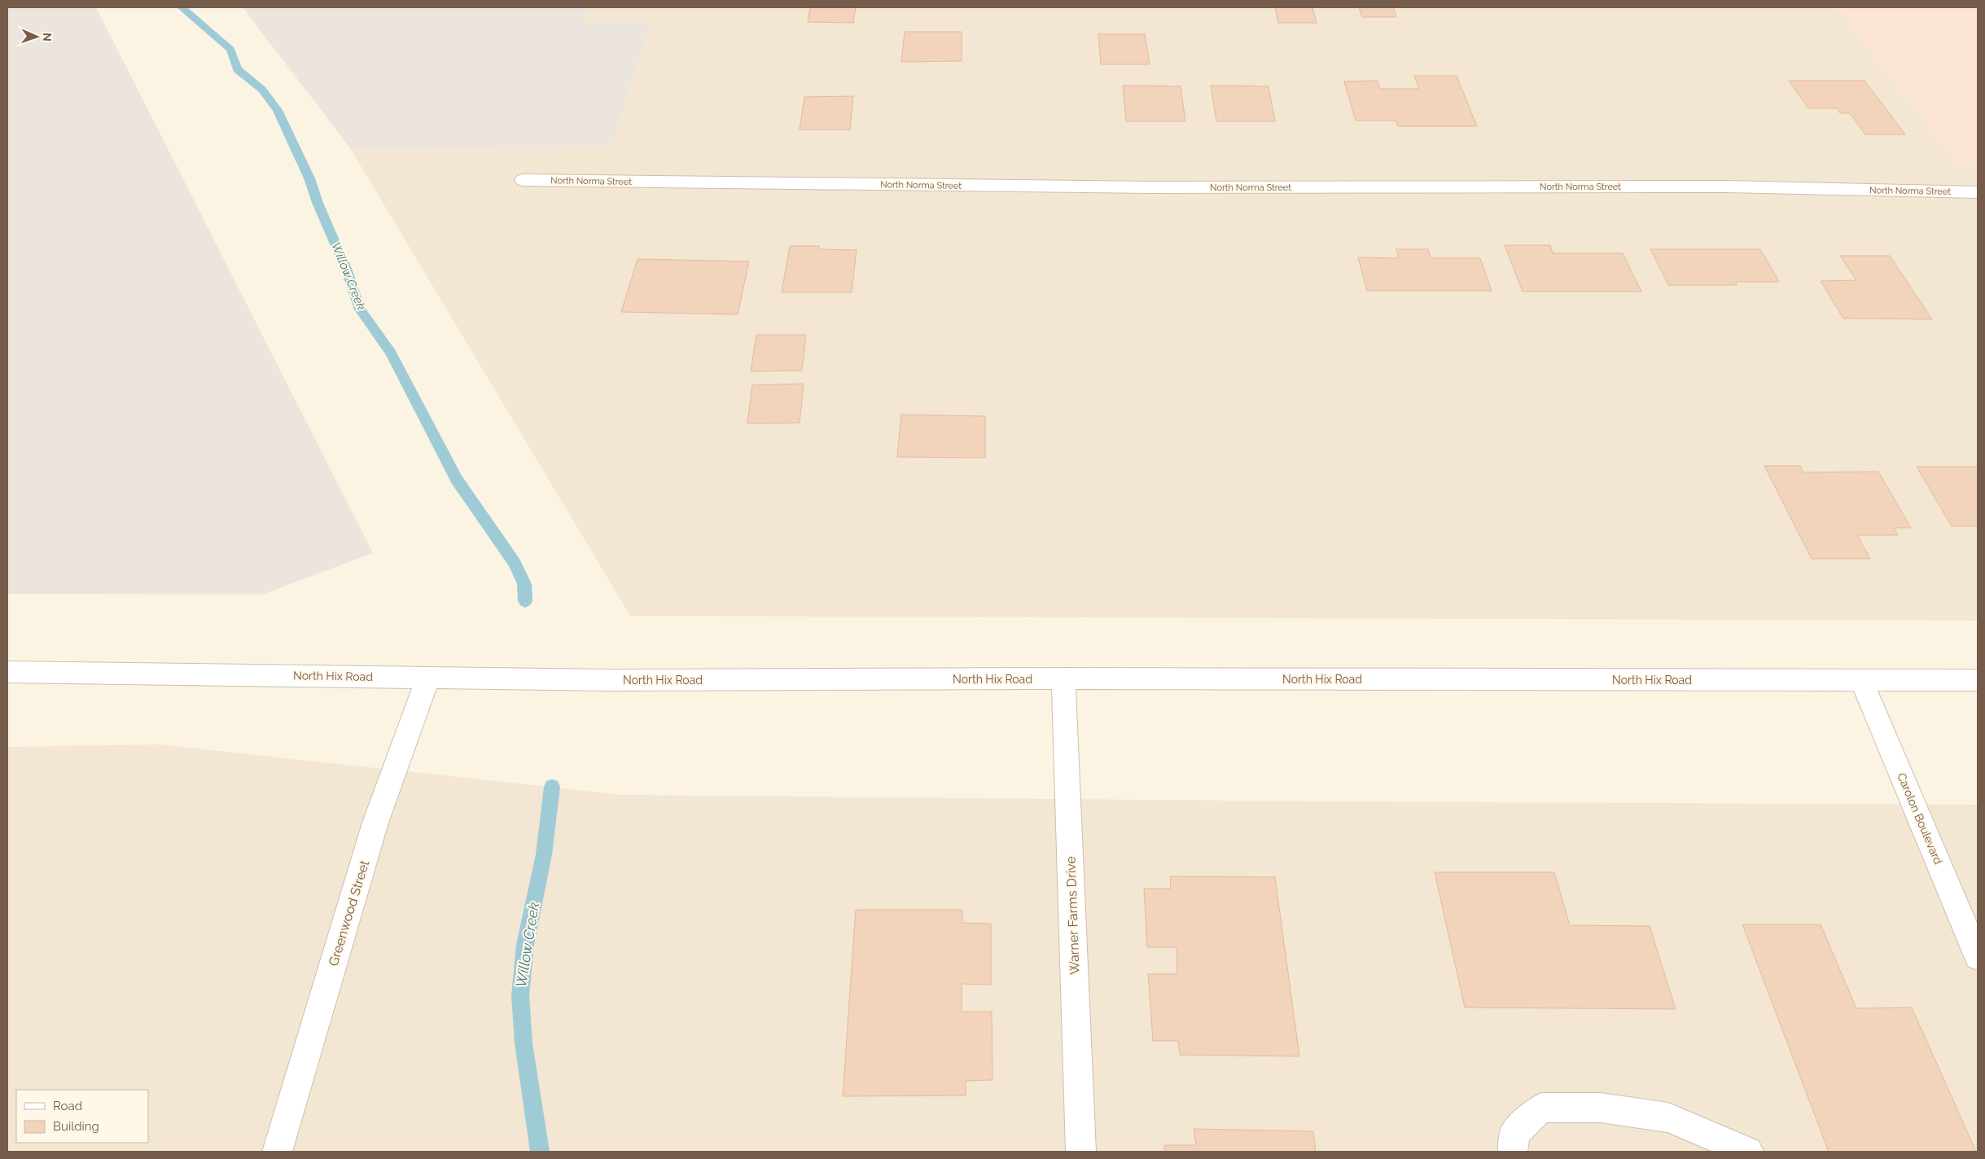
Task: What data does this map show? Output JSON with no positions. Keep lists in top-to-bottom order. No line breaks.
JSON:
{"streets":{"street":["North Norma Street","North Hix Road","Carolon Boulevard","Greenwood Street","Warner Farms Drive"]},"crossings":[["North Hix Road","Carolon Boulevard"],["North Hix Road","Greenwood Street"],["North Hix Road","Warner Farms Drive"]],"water":["Willow Creek"],"legend":["Road","Building"],"north":"right"}
